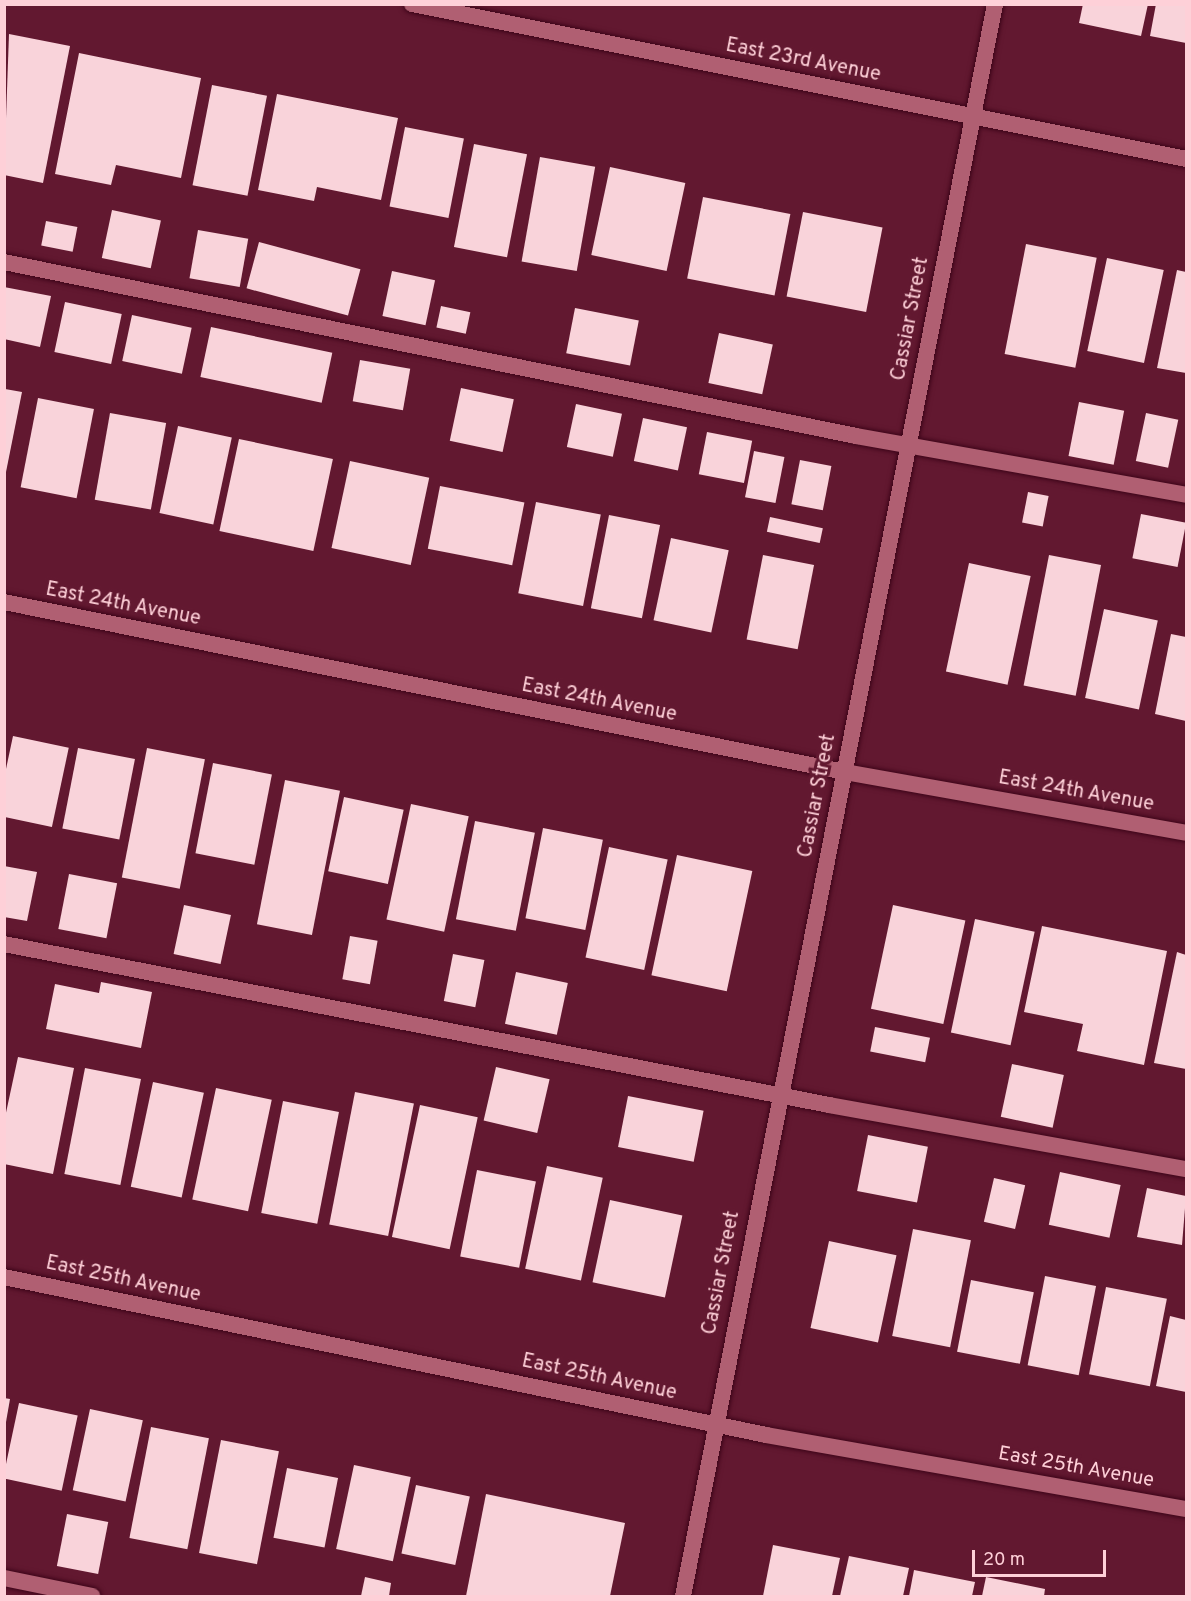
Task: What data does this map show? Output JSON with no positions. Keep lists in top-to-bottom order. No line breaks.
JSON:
{"streets":{"street":["East 23rd Avenue","Cassiar Street","East 24th Avenue","East 25th Avenue"]},"crossings":[["East 23rd Avenue","Cassiar Street"],["Cassiar Street","East 24th Avenue"],["Cassiar Street","East 25th Avenue"]],"scale_bar":"20 m"}
